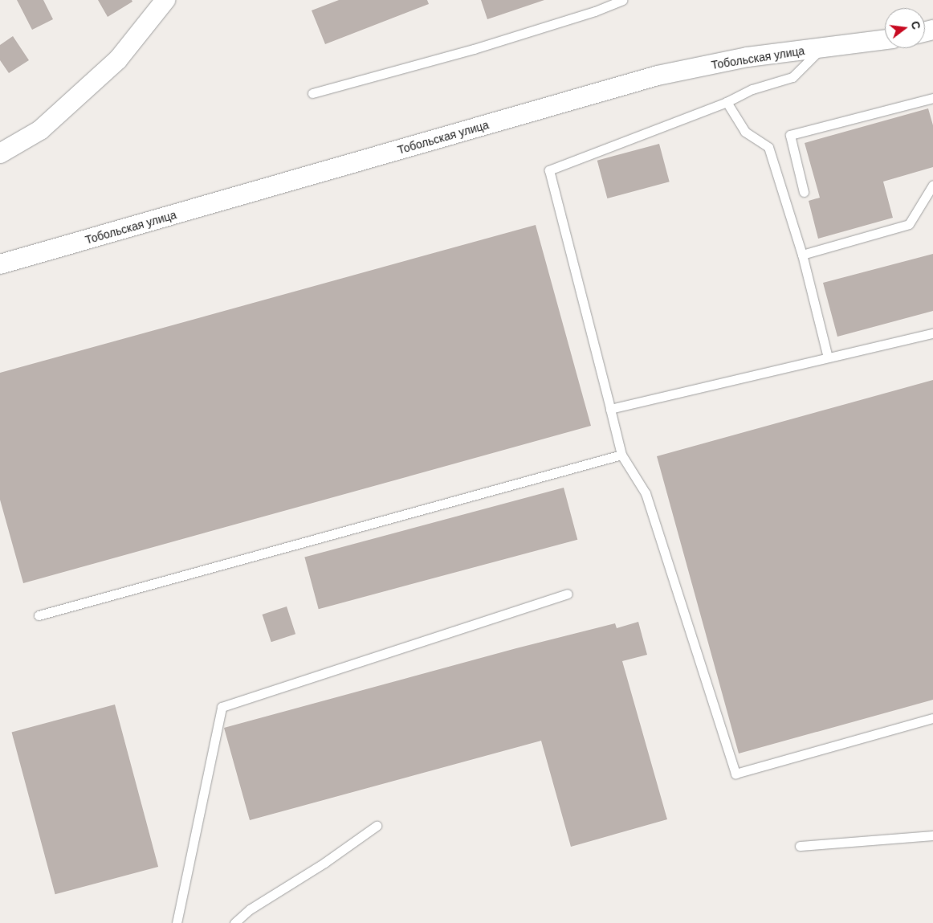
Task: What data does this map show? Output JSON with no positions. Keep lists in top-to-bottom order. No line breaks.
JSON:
{"streets":{"street":["Тобольская улица"]},"north":"right"}
